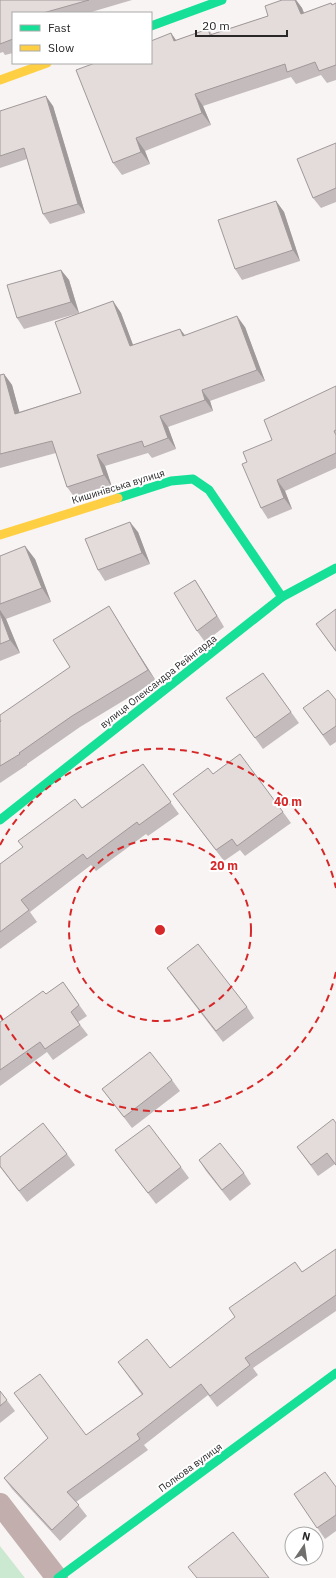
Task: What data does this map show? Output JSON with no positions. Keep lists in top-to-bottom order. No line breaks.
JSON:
{"streets":{"street":["Кишинівська вулиця","вулиця Олександра Рейнгарда","Полкова вулиця"]},"crossings":[["Кишинівська вулиця","вулиця Олександра Рейнгарда"]],"legend":["Fast","Slow"],"scale_bar":"20 m","north":"top","rings":["40 m","20 m"]}
